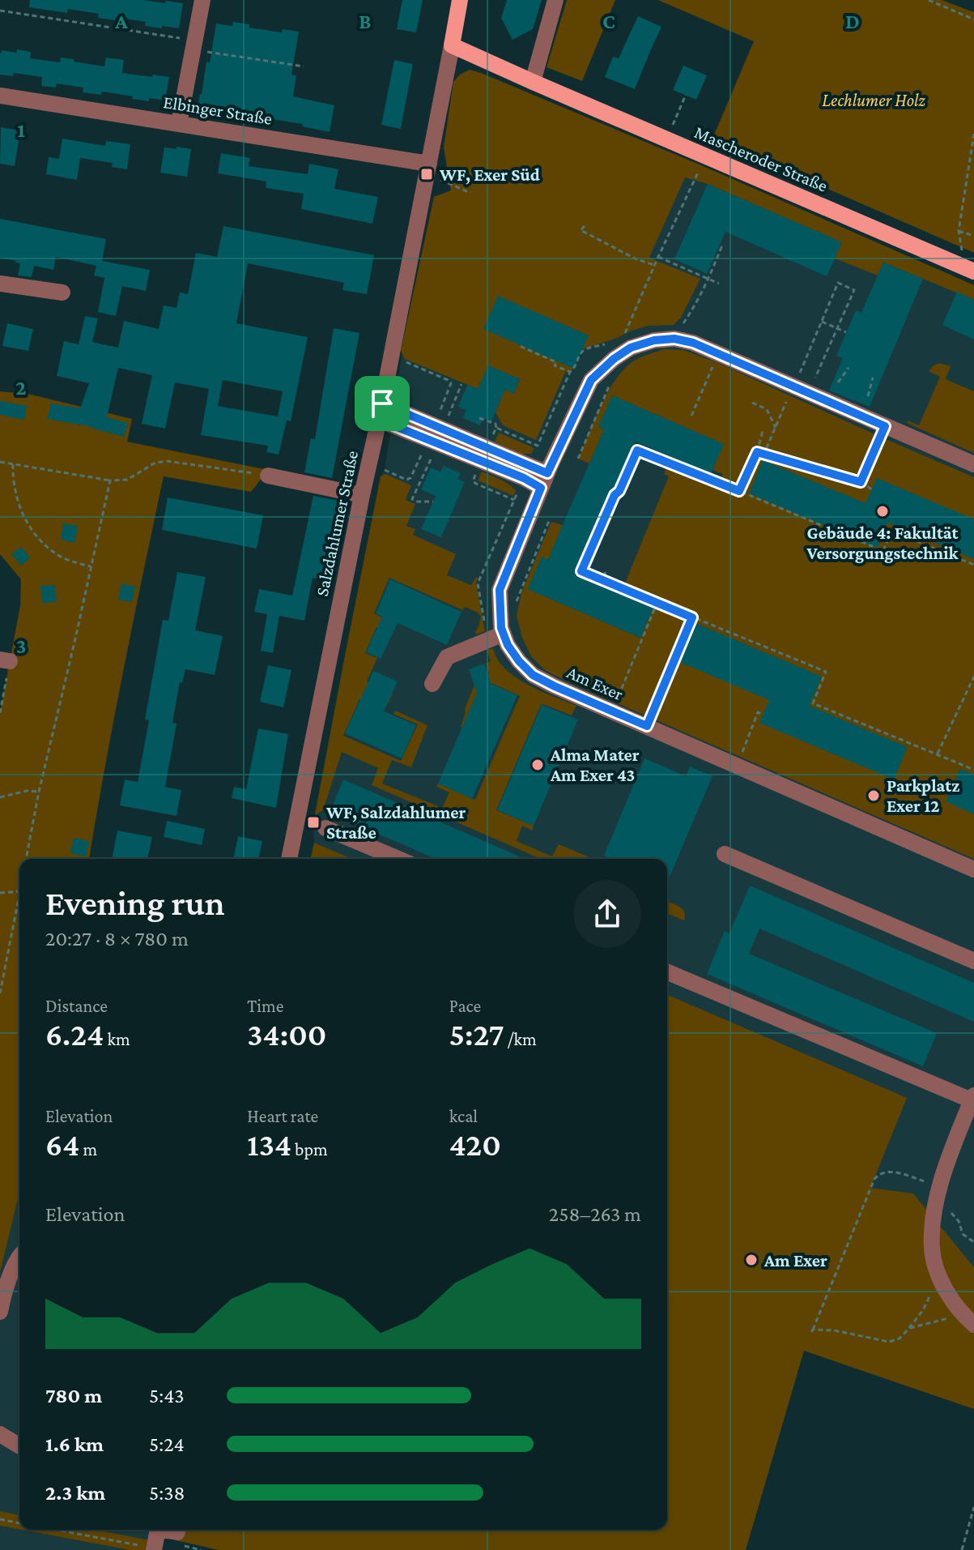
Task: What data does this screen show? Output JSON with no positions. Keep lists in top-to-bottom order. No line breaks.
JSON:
{"streets":{"main road":["Mascheroder Straße","Salzdahlumer Straße"],"street":["Elbinger Straße","Am Exer"]},"crossings":[["Elbinger Straße","Salzdahlumer Straße"],["Mascheroder Straße","Salzdahlumer Straße"]],"parks":["Lechlumer Holz"],"places":{"transit":["WF, Exer Süd","WF, Salzdahlumer Straße"],"other":["Gebäude 4: Fakultät Versorgungstechnik","Alma Mater Am Exer 43","Parkplatz Exer 12","Am Exer"]},"page":{"heading":["Evening run","20:27 · 8 × 780 m"],"stats":[["Distance","6.24 km"],["Time","34:00"],["Pace","5:27 /km"],["Elevation","64 m"],["Heart rate","134 bpm"],["kcal","420"]],"chart":["Elevation","258–263 m"],"list":[{"name":"780 m","note":"5:43"},{"name":"1.6 km","note":"5:24"},{"name":"2.3 km","note":"5:38"}]},"grid":{"columns":["A","B","C","D"],"rows":["1","2","3"]}}
